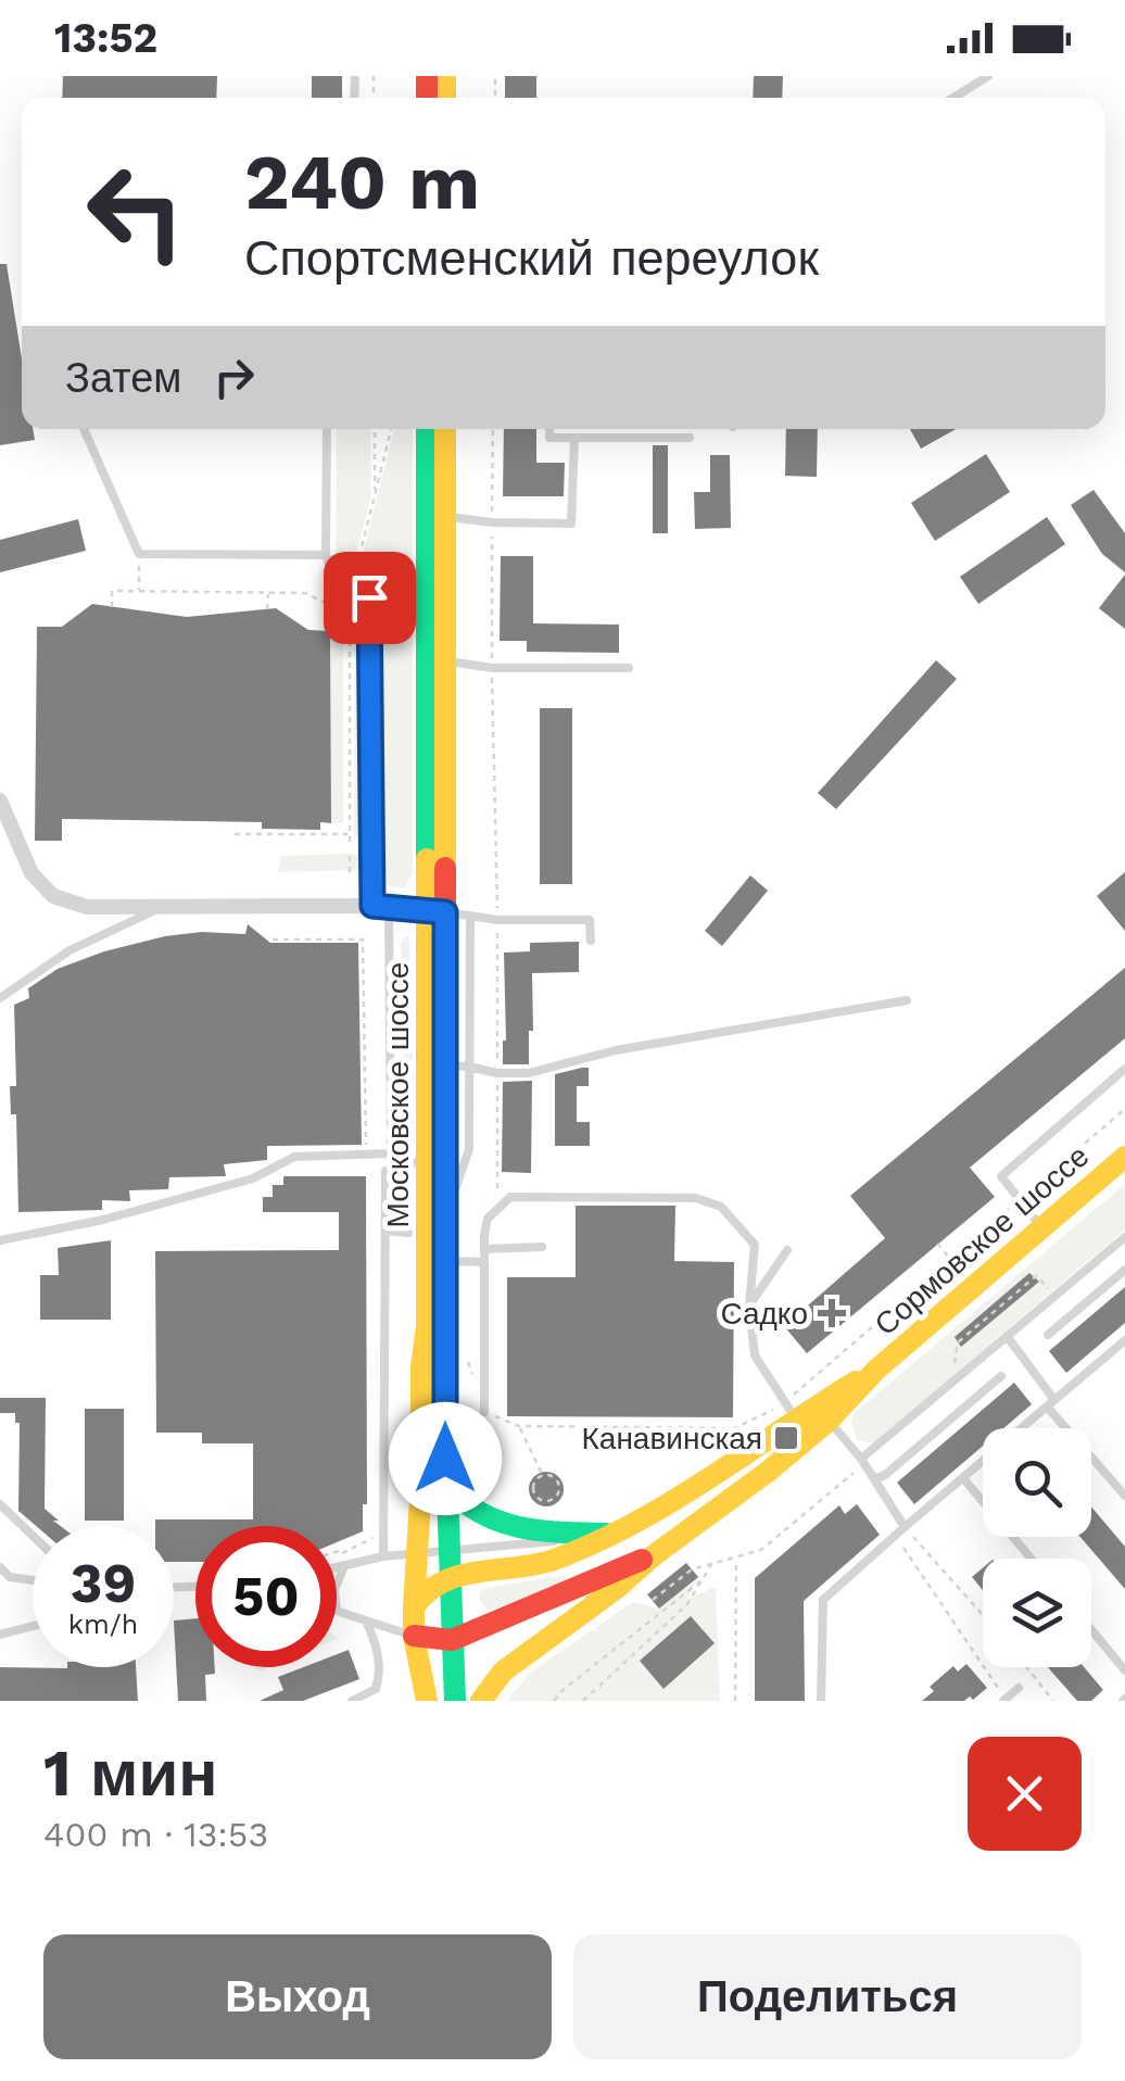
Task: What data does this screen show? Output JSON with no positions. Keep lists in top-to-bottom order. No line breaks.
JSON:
{"streets":{"main road":["Московское шоссе","Сормовское шоссе"]},"crossings":[["Московское шоссе","Сормовское шоссе"]],"places":{"health":["Садко"],"transit":["Канавинская"]},"page":{"status":"13:52","turn":["240 m","Спортсменский переулок"],"then":"Затем","speed":"39 km/h","limit":"50","heading":["1 мин","400 m · 13:53"],"buttons":["Выход","Поделиться"]}}
